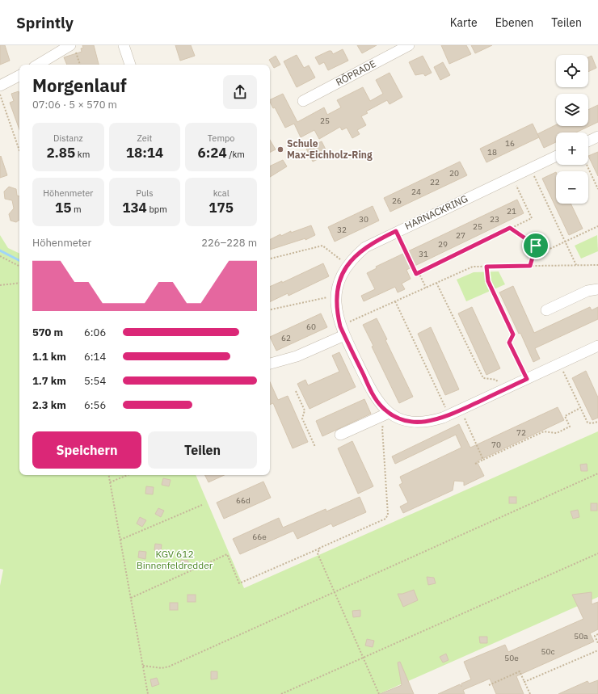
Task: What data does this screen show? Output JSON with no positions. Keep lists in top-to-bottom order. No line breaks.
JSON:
{"streets":{"street":["RÖPRADE","HARNACKRING"]},"parks":["KGV 612 Binnenfeldredder"],"places":["Schule Max-Eichholz-Ring"],"house_numbers":["25","16","18","20","22","24","26","21","30","23","25","32","27","29","31","60","62","72","70","66d","66e","50a","50c","50e"],"page":{"header":"Sprintly","nav":["Karte","Ebenen","Teilen"],"map_buttons":["+","−"],"heading":["Morgenlauf","07:06 · 5 × 570 m"],"stats":[["Distanz","2.85 km"],["Zeit","18:14"],["Tempo","6:24 /km"],["Höhenmeter","15 m"],["Puls","134 bpm"],["kcal","175"]],"chart":["Höhenmeter","226–228 m"],"list":[{"name":"570 m","note":"6:06"},{"name":"1.1 km","note":"6:14"},{"name":"1.7 km","note":"5:54"},{"name":"2.3 km","note":"6:56"}],"buttons":["Speichern","Teilen"]}}
